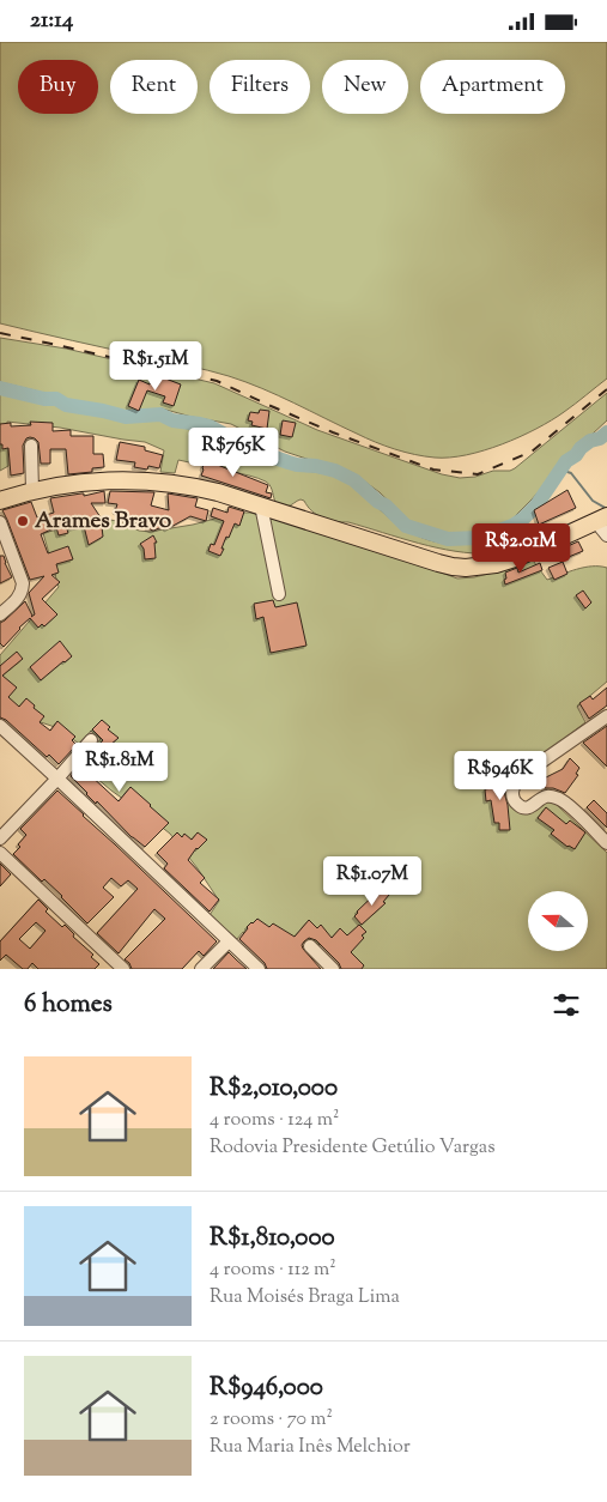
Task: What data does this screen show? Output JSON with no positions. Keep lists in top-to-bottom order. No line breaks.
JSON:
{"places":["Arames Bravo"],"north":"left","page":{"status":"21:14","chip":["Buy","Rent","Filters","New","Apartment"],"price":["R$1.51M","R$765K","R$2.01M","R$1.81M","R$946K","R$1.07M"],"heading":"6 homes","list":[{"name":"R$2,010,000","note":"4 rooms · 124 m² · Rodovia Presidente Getúlio Vargas"},{"name":"R$1,810,000","note":"4 rooms · 112 m² · Rua Moisés Braga Lima"},{"name":"R$946,000","note":"2 rooms · 70 m² · Rua Maria Inês Melchior"}]}}
